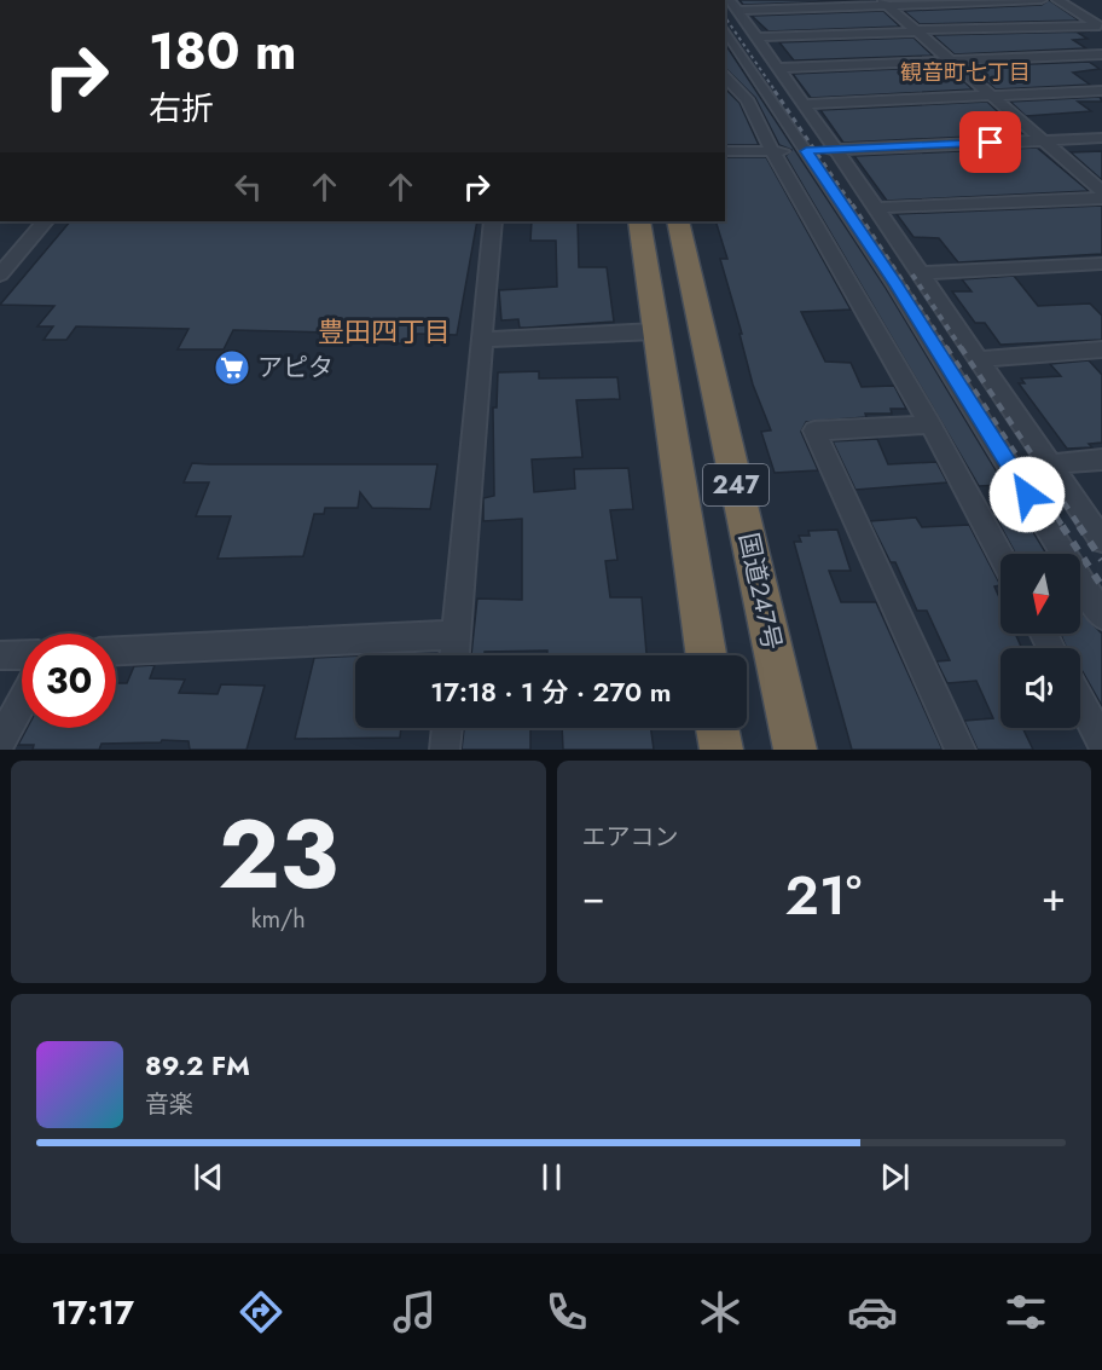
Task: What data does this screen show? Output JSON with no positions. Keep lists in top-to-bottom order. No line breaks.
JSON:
{"streets":{"highway":["247","国道247号"]},"districts":["観音町七丁目","豊田四丁目"],"places":{"supermarket":["アピタ"]},"north":"bottom","page":{"turn":["180 m","右折"],"limit":"30","trip":"17:18 · 1 分 · 270 m","tile":[["23","km/h"],"エアコン"],"heat":["−","21°","+"],"song":["89.2 FM","音楽"],"tabs":"17:17"}}
